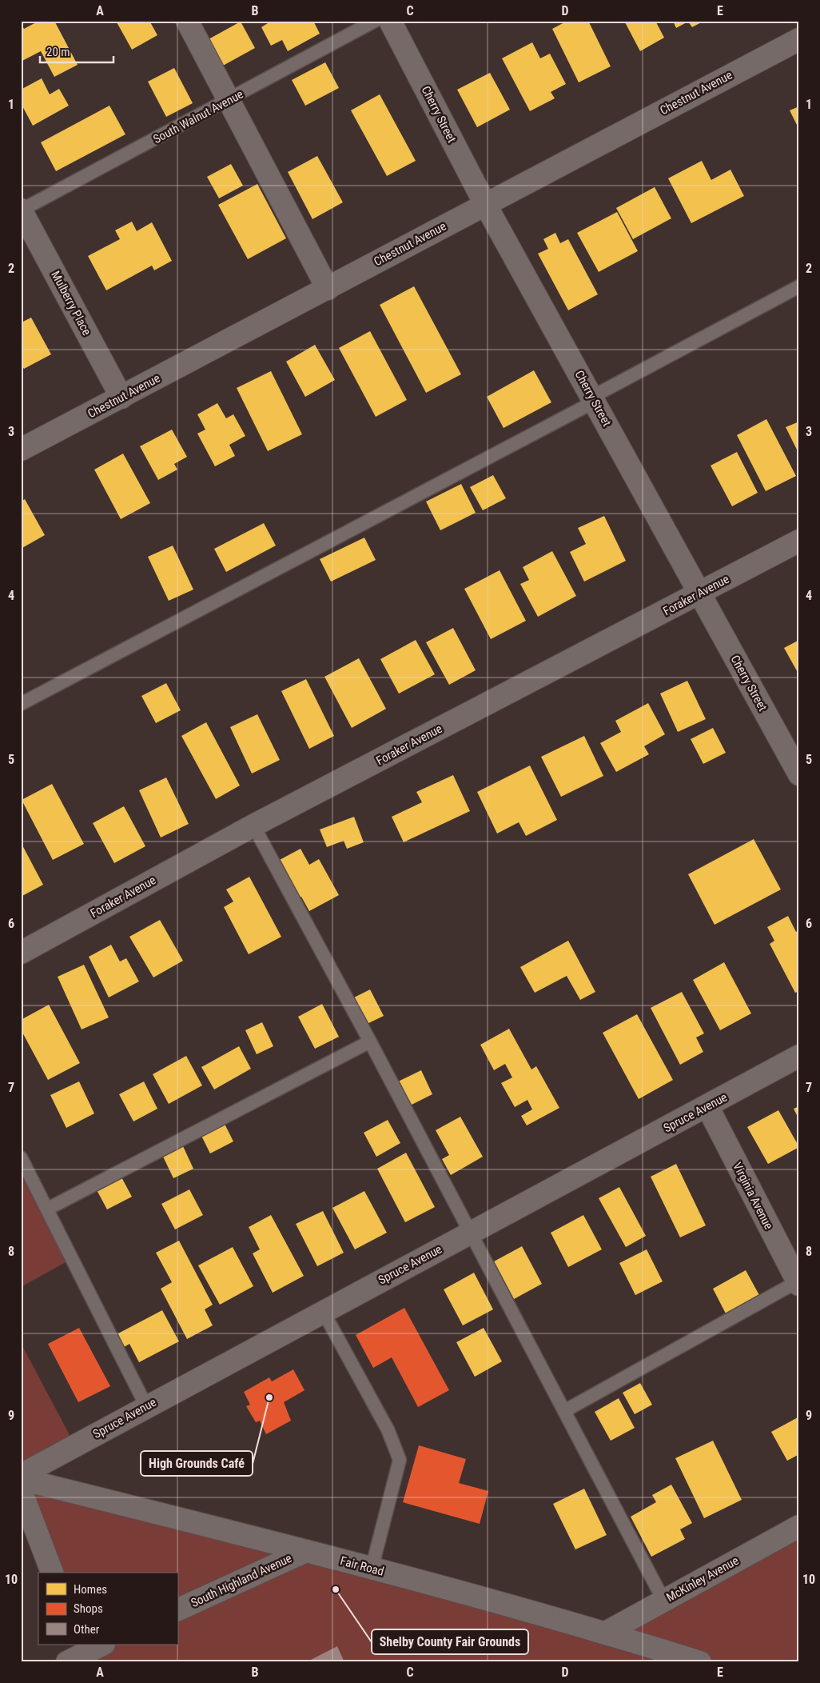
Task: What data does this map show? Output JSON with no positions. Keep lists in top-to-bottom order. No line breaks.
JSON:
{"streets":{"street":["Chestnut Avenue","Cherry Street","Mulberry Place","Foraker Avenue","Spruce Avenue","Virginia Avenue","Fair Road","McKinley Avenue","South Highland Avenue"],"lane":["South Walnut Avenue"]},"crossings":[["Chestnut Avenue","Cherry Street"],["Chestnut Avenue","Mulberry Place"],["Cherry Street","Foraker Avenue"],["South Walnut Avenue","Mulberry Place"],["Spruce Avenue","Virginia Avenue"],["Fair Road","McKinley Avenue"],["Fair Road","South Highland Avenue"]],"places":["High Grounds Café","Shelby County Fair Grounds"],"legend":["Homes","Shops","Other"],"scale_bar":"20 m","grid":{"columns":["A","B","C","D","E"],"rows":["1","2","3","4","5","6","7","8","9","10"]}}
